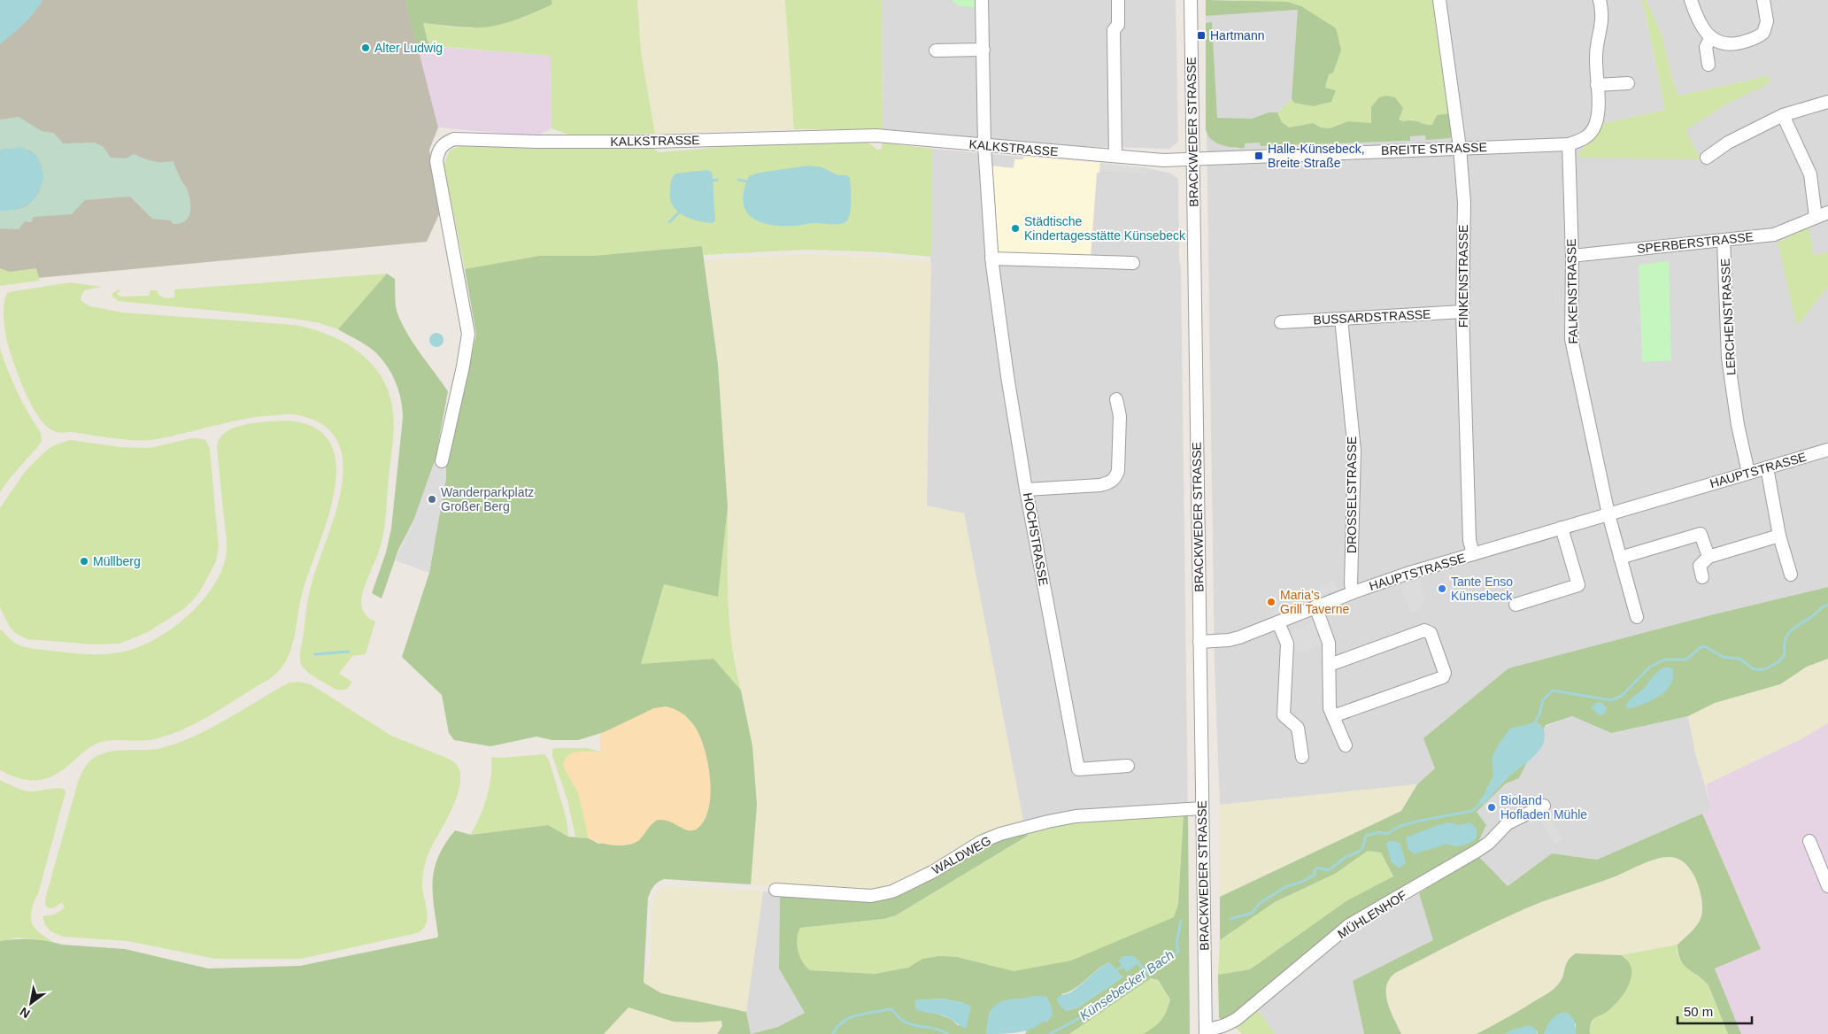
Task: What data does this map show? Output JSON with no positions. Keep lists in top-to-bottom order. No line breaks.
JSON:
{"streets":{"street":["BRACKWEDER STRASSE","KALKSTRASSE","BREITE STRASSE","SPERBERSTRASSE","FINKENSTRASSE","FALKENSTRASSE","BUSSARDSTRASSE","LERCHENSTRASSE","HAUPTSTRASSE","DROSSELSTRASSE","HOCHSTRASSE","WALDWEG","MÜHLENHOF"]},"crossings":[["BRACKWEDER STRASSE","KALKSTRASSE"],["BRACKWEDER STRASSE","BREITE STRASSE"],["BRACKWEDER STRASSE","HAUPTSTRASSE"],["BRACKWEDER STRASSE","WALDWEG"],["BRACKWEDER STRASSE","MÜHLENHOF"],["KALKSTRASSE","BREITE STRASSE"],["KALKSTRASSE","HOCHSTRASSE"],["BREITE STRASSE","FINKENSTRASSE"],["BREITE STRASSE","FALKENSTRASSE"],["SPERBERSTRASSE","FALKENSTRASSE"],["SPERBERSTRASSE","LERCHENSTRASSE"],["FINKENSTRASSE","BUSSARDSTRASSE"],["FINKENSTRASSE","HAUPTSTRASSE"],["FALKENSTRASSE","HAUPTSTRASSE"],["BUSSARDSTRASSE","DROSSELSTRASSE"],["LERCHENSTRASSE","HAUPTSTRASSE"],["HAUPTSTRASSE","DROSSELSTRASSE"]],"water":["Künsebecker Bach"],"places":{"transit":["Hartmann","Halle-Künsebeck, Breite Straße"],"other":["Alter Ludwig","Städtische Kindertagesstätte Künsebeck","Wanderparkplatz Großer Berg","Müllberg","Tante Enso Künsebeck","Maria's Grill Taverne","Bioland Hofladen Mühle"]},"scale_bar":"50 m","north":"bottom left"}
